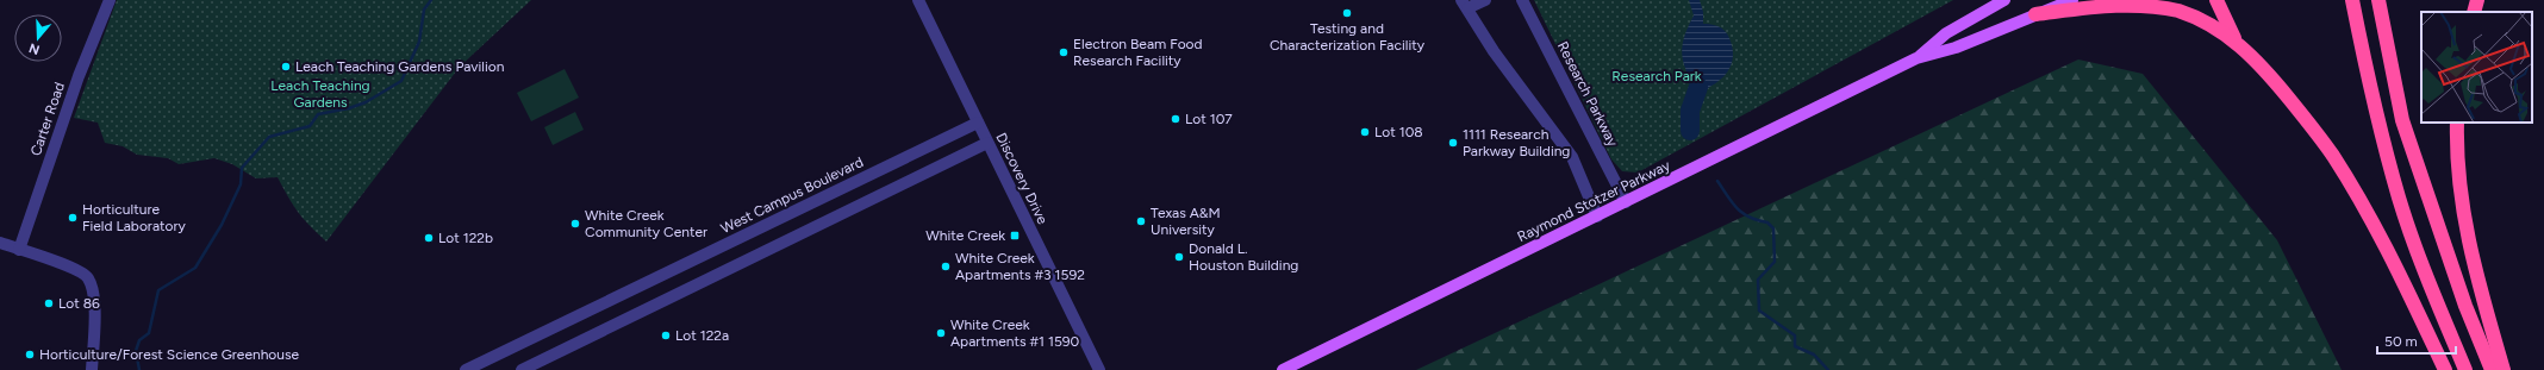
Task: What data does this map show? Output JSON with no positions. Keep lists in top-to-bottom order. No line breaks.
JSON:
{"streets":{"main road":["Raymond Stotzer Parkway"],"street":["Research Parkway","Carter Road","Discovery Drive","West Campus Boulevard"]},"crossings":[["Research Parkway","Raymond Stotzer Parkway"],["Discovery Drive","West Campus Boulevard"]],"parks":["Research Park","Leach Teaching Gardens"],"places":{"other":["Testing and Characterization Facility","Electron Beam Food Research Facility","Leach Teaching Gardens Pavilion","Lot 107","Lot 108","1111 Research Parkway Building","Horticulture Field Laboratory","Texas A&M University","White Creek Community Center","Lot 122b","Donald L. Houston Building","White Creek Apartments #3 1592","Lot 86","White Creek Apartments #1 1590","Lot 122a","Horticulture/Forest Science Greenhouse"],"transit":["White Creek"]},"scale_bar":"50 m","north":"bottom"}
